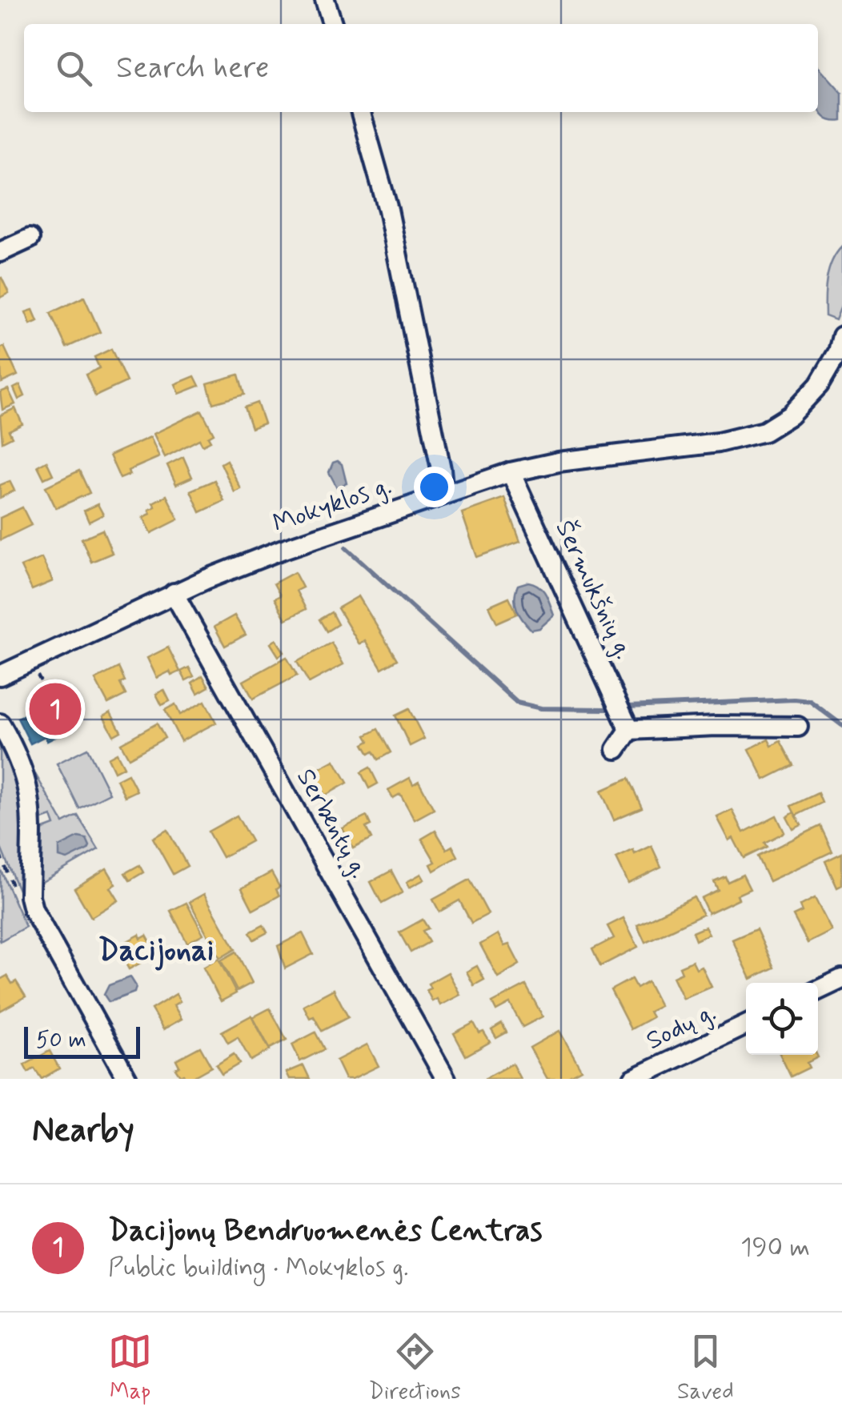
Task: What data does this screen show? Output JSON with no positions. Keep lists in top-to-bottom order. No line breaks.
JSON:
{"streets":{"street":["Mokyklos g.","Šermukšnių g.","Serbentų g.","Sodų g."]},"crossings":[["Mokyklos g.","Šermukšnių g."],["Mokyklos g.","Serbentų g."]],"districts":["Dacijonai"],"scale_bar":"50 m","page":{"search":"Search here","pins":"1","scale":"50 m","heading":"Nearby","list":[{"mark":"1","name":"Dacijonų Bendruomenės Centras","note":"Public building · Mokyklos g.","value":"190 m"}],"nav":["Map","Directions","Saved"]}}
